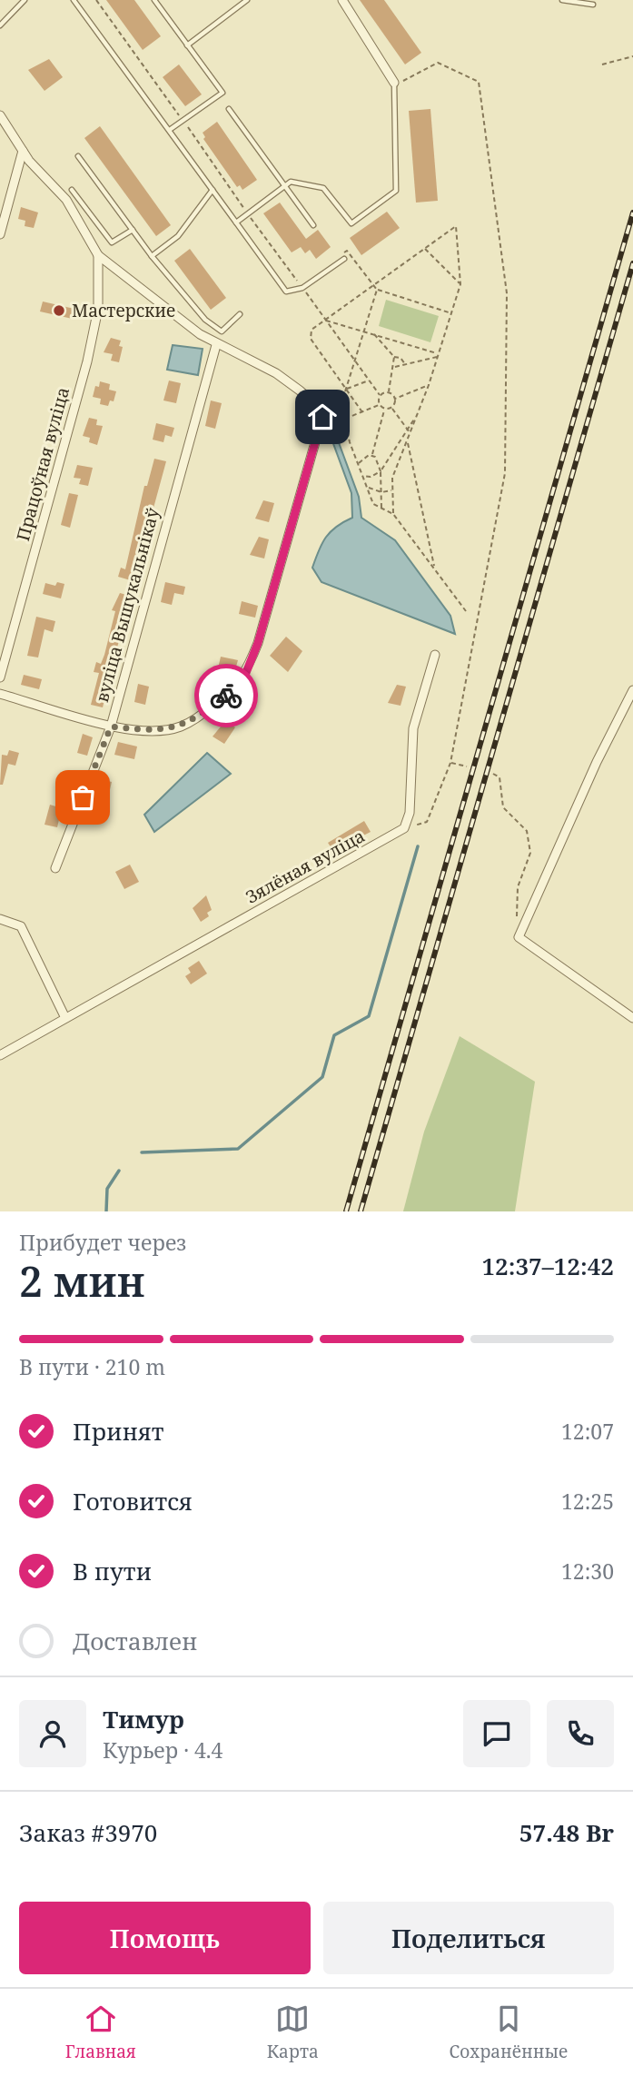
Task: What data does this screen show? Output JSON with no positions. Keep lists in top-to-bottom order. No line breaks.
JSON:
{"streets":{"street":["Працоўная вуліца","вуліца Вышукальнікаў","Зялёная вуліца"]},"places":["Мастерские"],"page":{"heading":["2 мин","Прибудет через","12:37–12:42"],"panel":["Тимур","Курьер · 4.4","Заказ #3970","57.48 Br"],"bar":"В пути · 210 m","list":[["Принят","12:07"],["Готовится","12:25"],["В пути","12:30"],"Доставлен"],"buttons":["Помощь","Поделиться"],"tabs":["Главная","Карта","Сохранённые"]}}
